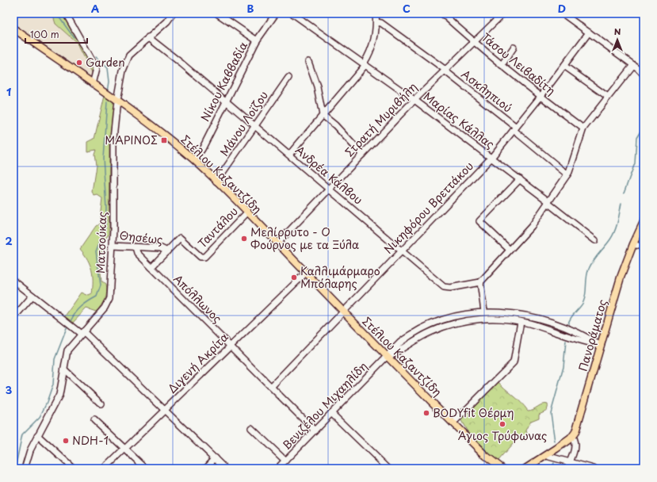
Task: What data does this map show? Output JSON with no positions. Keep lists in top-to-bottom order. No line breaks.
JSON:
{"streets":{"main road":["Στέλιου Καζαντζίδη","Πανοράματος"],"street":["Τάσου Λειβαδίτη","Νίκου Καββαδία","Ασκληπιού","Στρατή Μυριβήλη","Μαρίας Κάλλας","Μάνου Λοϊζου","Ανδρέα Κάλβου","Νικηφόρου Βρεττάκου","Ταντάλου","Θησέως","Ματσούκας","Απόλλωνος","Διγενή Ακρίτα","Βενιζέλου Μιχαηλίδη"]},"crossings":[["Τάσου Λειβαδίτη","Στρατή Μυριβήλη"],["Τάσου Λειβαδίτη","Νικηφόρου Βρεττάκου"],["Νίκου Καββαδία","Στέλιου Καζαντζίδη"],["Νίκου Καββαδία","Ανδρέα Κάλβου"],["Ασκληπιού","Στρατή Μυριβήλη"],["Ασκληπιού","Νικηφόρου Βρεττάκου"],["Στρατή Μυριβήλη","Μαρίας Κάλλας"],["Στρατή Μυριβήλη","Στέλιου Καζαντζίδη"],["Στρατή Μυριβήλη","Ανδρέα Κάλβου"],["Μαρίας Κάλλας","Νικηφόρου Βρεττάκου"],["Μάνου Λοϊζου","Στέλιου Καζαντζίδη"],["Μάνου Λοϊζου","Ανδρέα Κάλβου"],["Στέλιου Καζαντζίδη","Νικηφόρου Βρεττάκου"],["Στέλιου Καζαντζίδη","Ταντάλου"],["Στέλιου Καζαντζίδη","Ματσούκας"],["Στέλιου Καζαντζίδη","Διγενή Ακρίτα"],["Στέλιου Καζαντζίδη","Βενιζέλου Μιχαηλίδη"],["Ανδρέα Κάλβου","Νικηφόρου Βρεττάκου"],["Ανδρέα Κάλβου","Ματσούκας"],["Νικηφόρου Βρεττάκου","Απόλλωνος"],["Ταντάλου","Θησέως"],["Θησέως","Ματσούκας"],["Θησέως","Απόλλωνος"],["Απόλλωνος","Διγενή Ακρίτα"],["Απόλλωνος","Βενιζέλου Μιχαηλίδη"],["Πανοράματος","Βενιζέλου Μιχαηλίδη"]],"places":{"other":["Garden","Μελίρρυτο - Ο Φούρνος με τα Ξύλα","Καλλιμάρμαρο Μπόλαρης","BODYfit Θέρμη","Άγιος Τρύφωνας","NDH-1"],"transit":["ΜΑΡΙΝΟΣ"]},"scale_bar":"100 m","north":"top","grid":{"columns":["A","B","C","D"],"rows":["1","2","3"]}}
